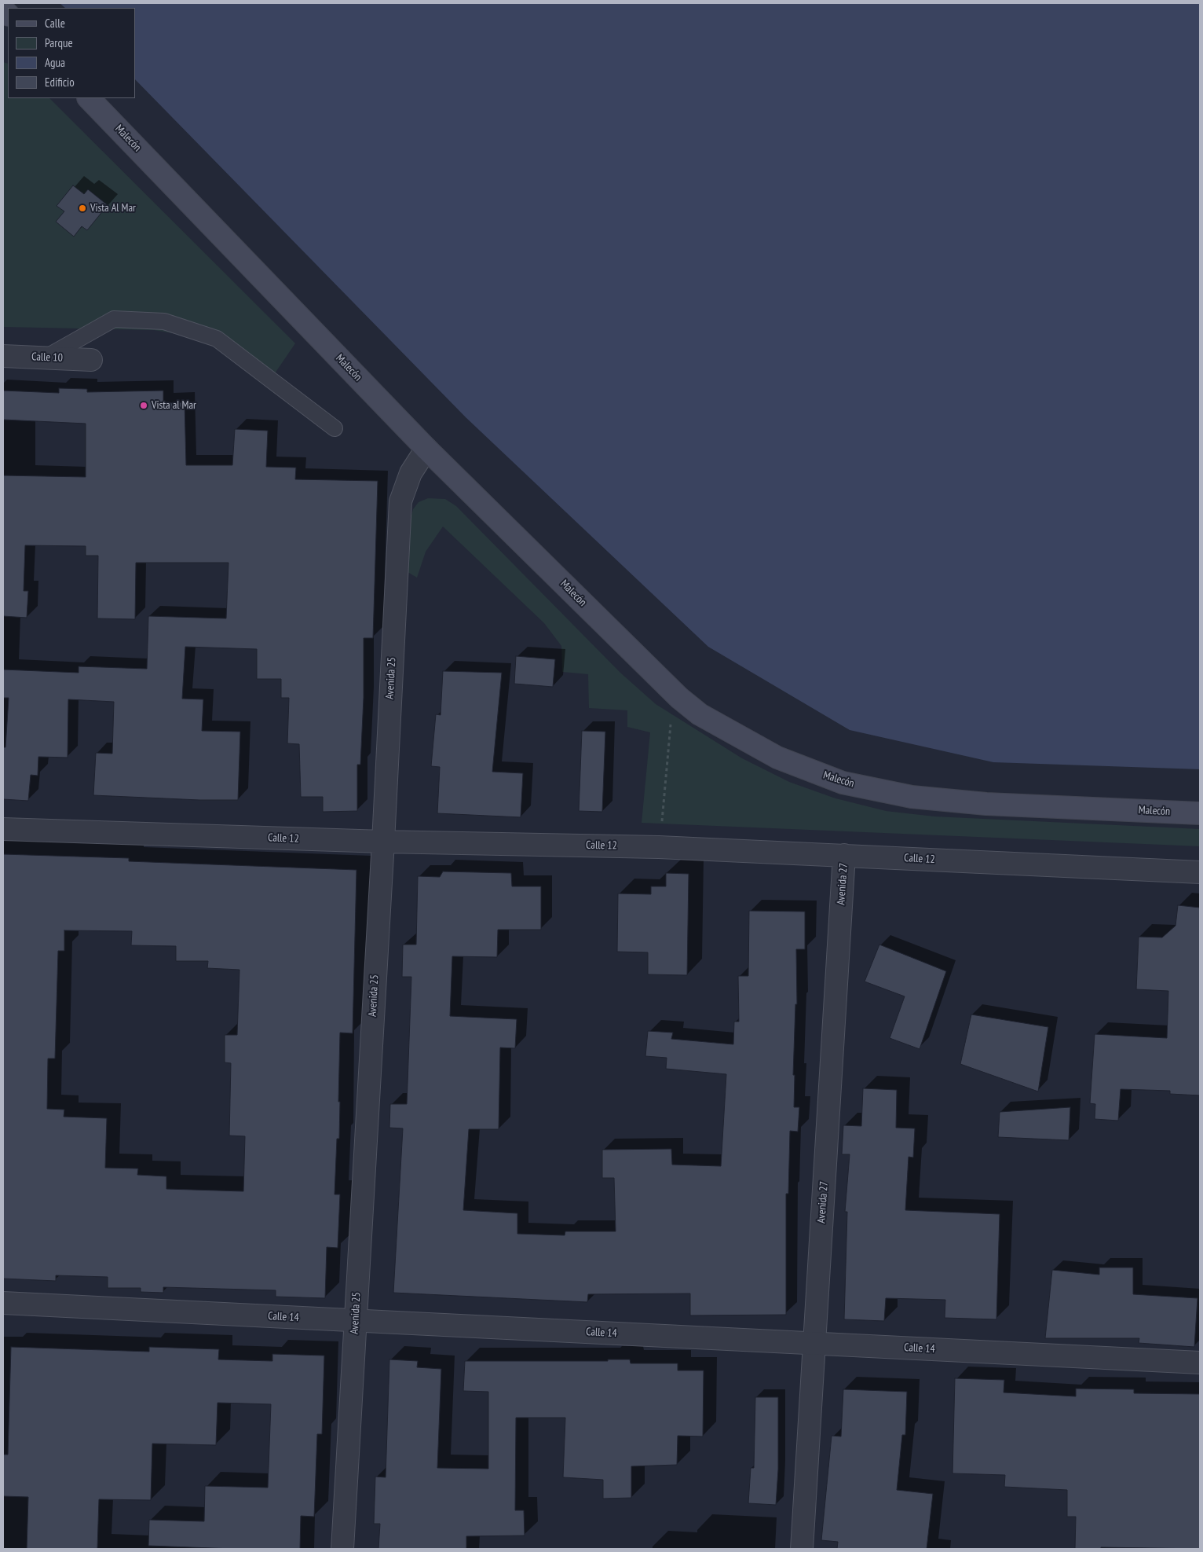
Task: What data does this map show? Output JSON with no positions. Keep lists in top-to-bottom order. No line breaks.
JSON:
{"streets":{"main road":["Malecón"],"street":["Calle 10","Avenida 25","Calle 12","Avenida 27","Calle 14"]},"crossings":[["Malecón","Avenida 25"],["Avenida 25","Calle 12"],["Avenida 25","Calle 14"],["Calle 12","Avenida 27"],["Avenida 27","Calle 14"]],"places":["Vista Al Mar","Vista al Mar"],"legend":["Calle","Parque","Agua","Edificio"]}
